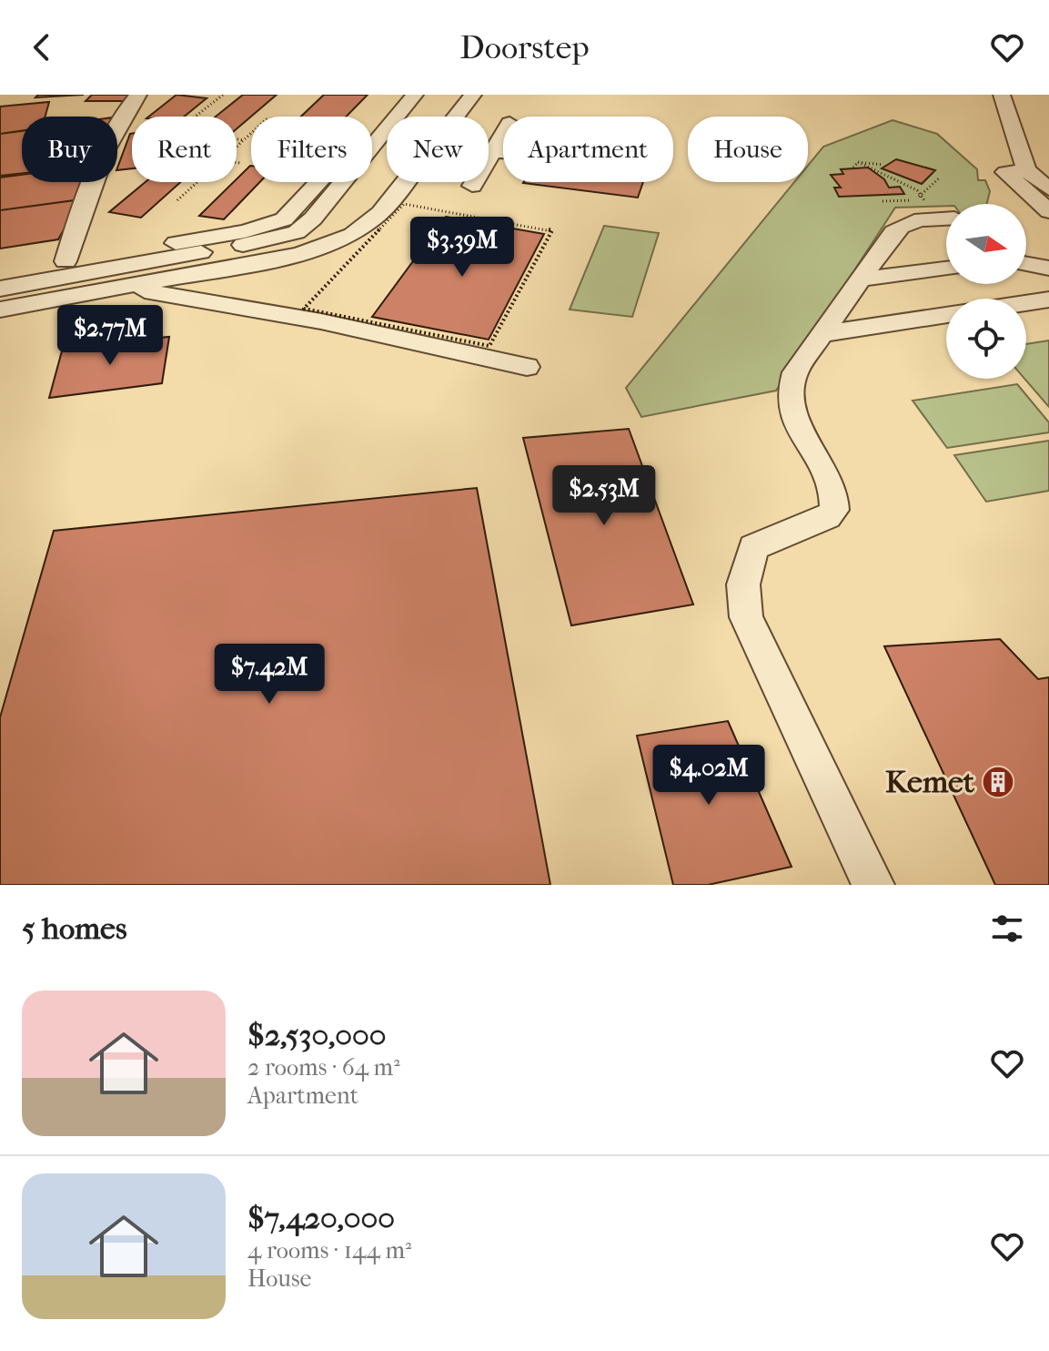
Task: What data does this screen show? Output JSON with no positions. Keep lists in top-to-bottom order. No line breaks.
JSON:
{"places":{"building":["Kemet"]},"north":"right","page":{"header":"Doorstep","chip":["Buy","Rent","Filters","New","Apartment","House"],"price":["$3.39M","$2.77M","$2.53M","$7.42M","$4.02M"],"heading":"5 homes","list":[{"name":"$2,530,000","note":"2 rooms · 64 m² · Apartment"},{"name":"$7,420,000","note":"4 rooms · 144 m² · House"}]}}
